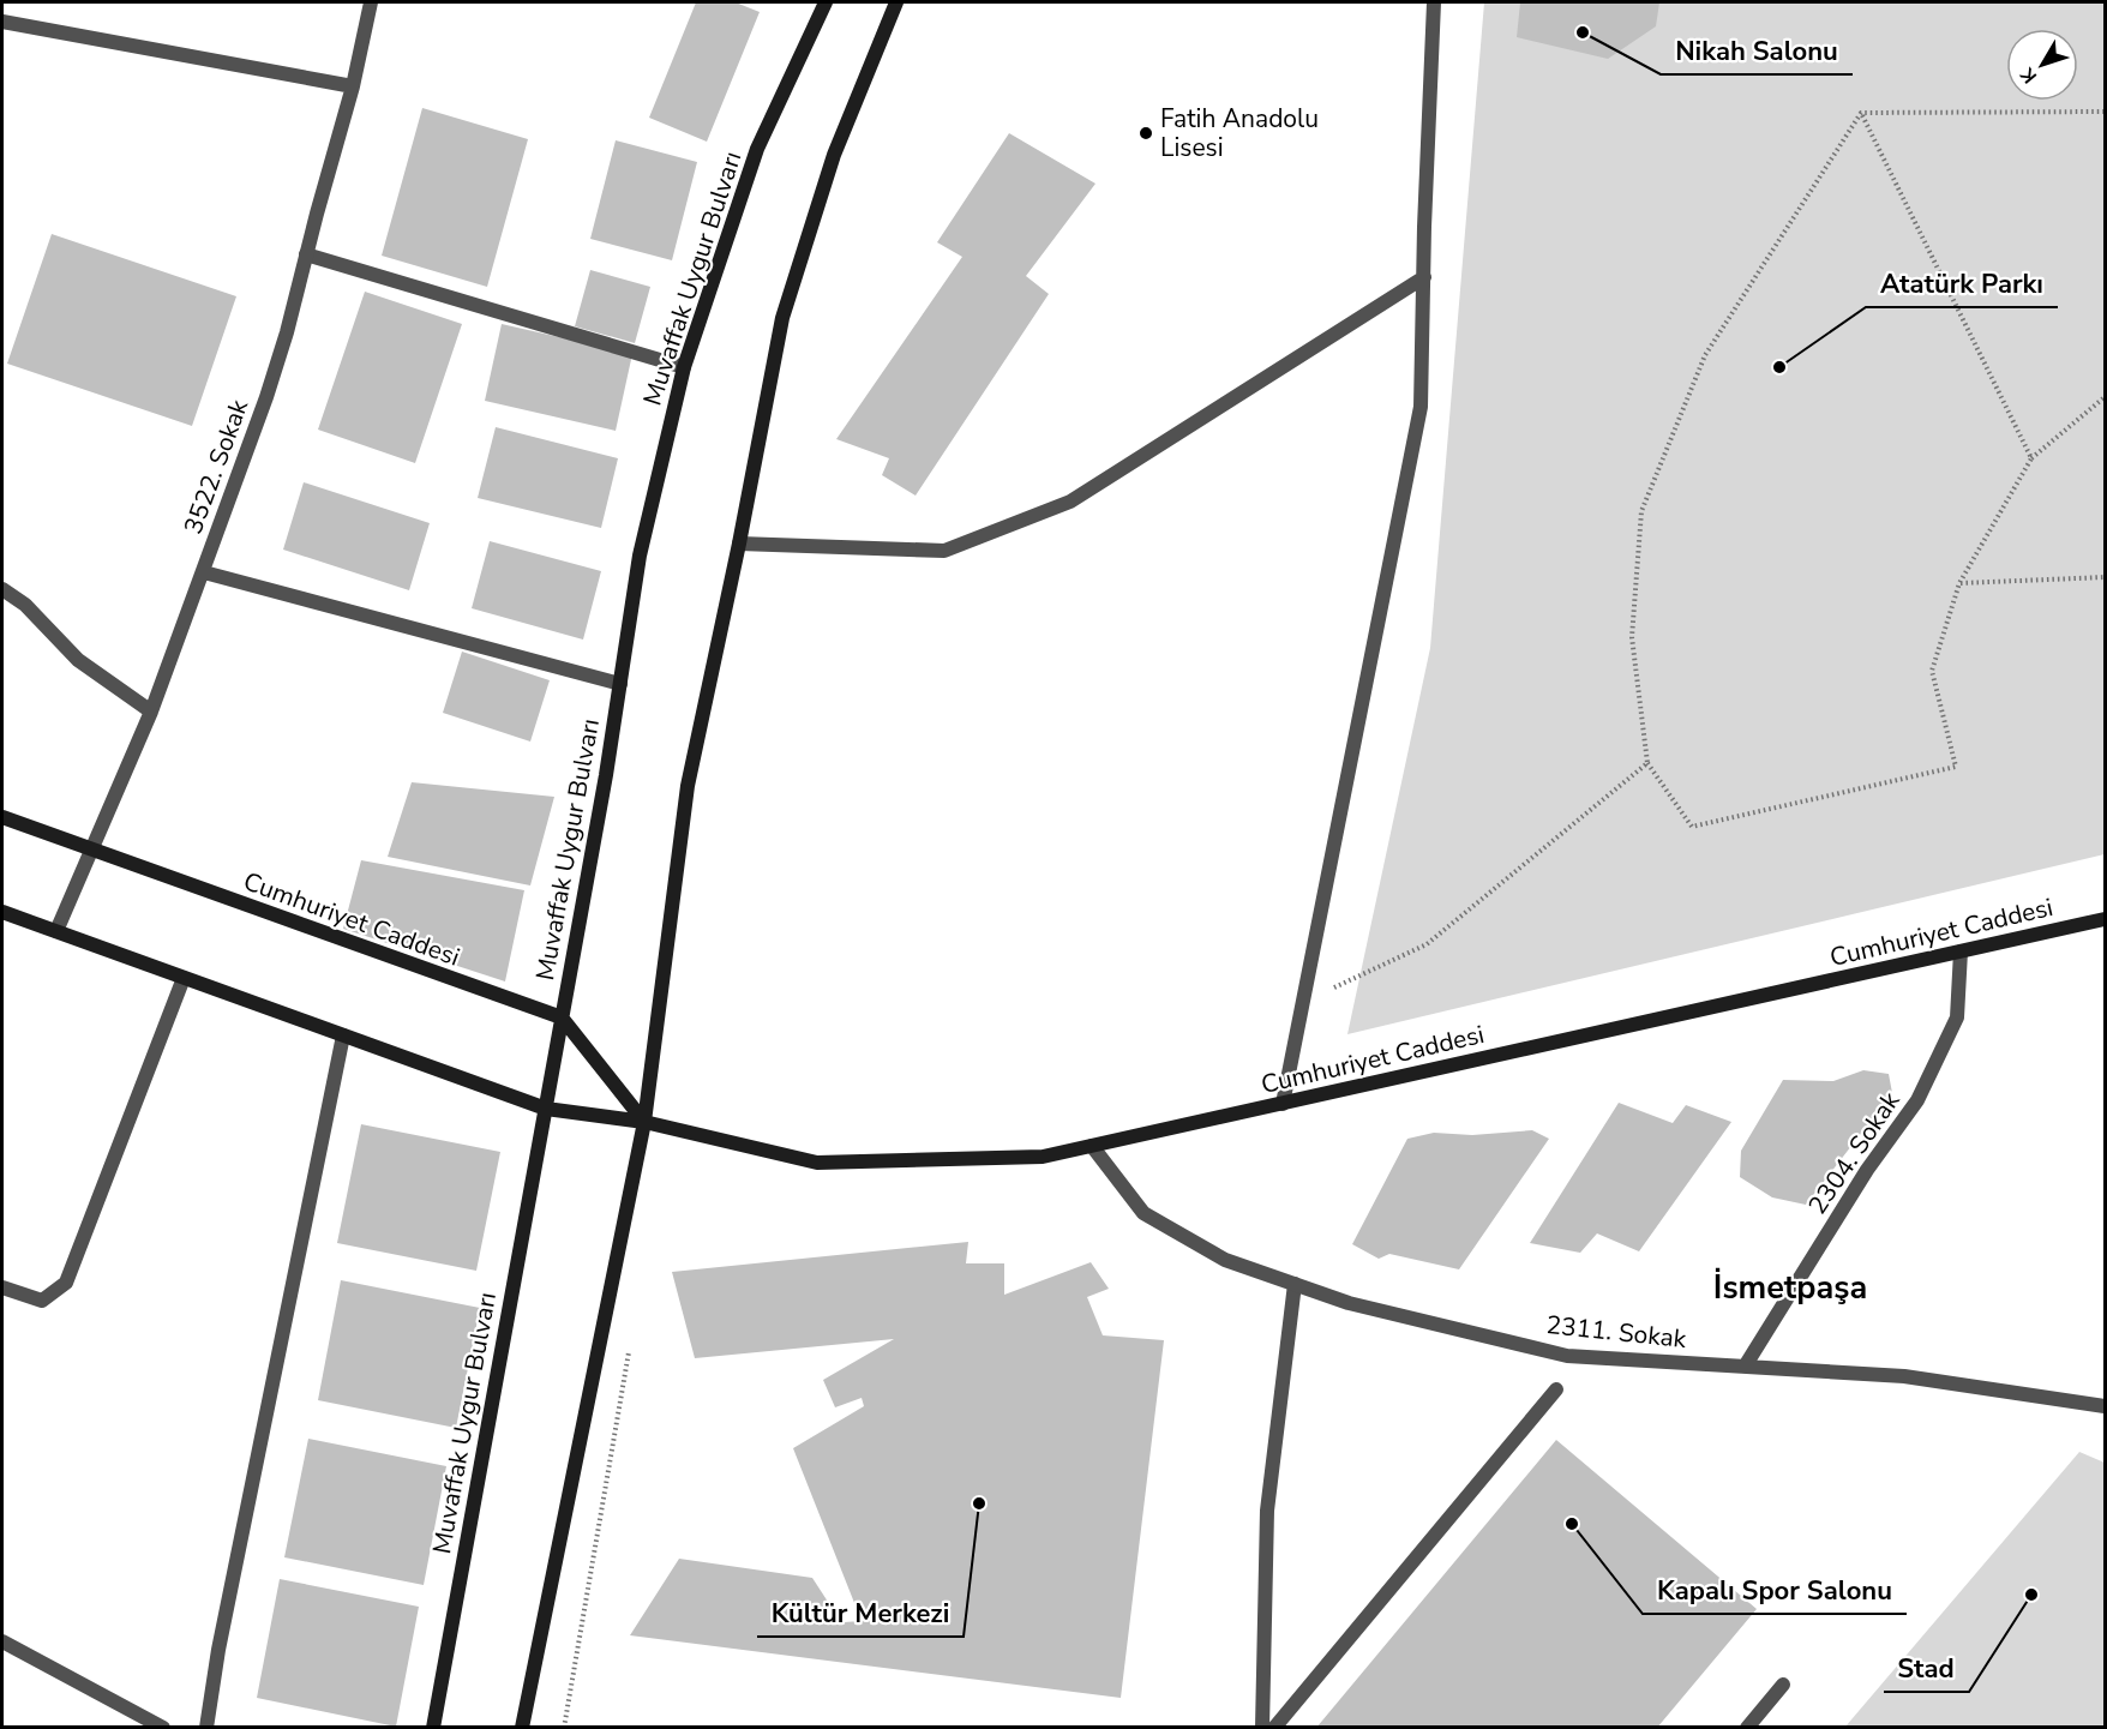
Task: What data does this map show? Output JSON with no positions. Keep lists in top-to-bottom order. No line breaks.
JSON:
{"streets":{"main road":["Muvaffak Uygur Bulvarı","Cumhuriyet Caddesi"],"street":["3522. Sokak","2304. Sokak","2311. Sokak"]},"crossings":[["Muvaffak Uygur Bulvarı","Cumhuriyet Caddesi"],["3522. Sokak","Cumhuriyet Caddesi"],["Cumhuriyet Caddesi","2304. Sokak"],["Cumhuriyet Caddesi","2311. Sokak"],["2304. Sokak","2311. Sokak"]],"districts":["İsmetpaşa"],"places":["Nikah Salonu","Fatih Anadolu Lisesi","Atatürk Parkı","Kültür Merkezi","Kapalı Spor Salonu","Stad"],"north":"bottom left"}
